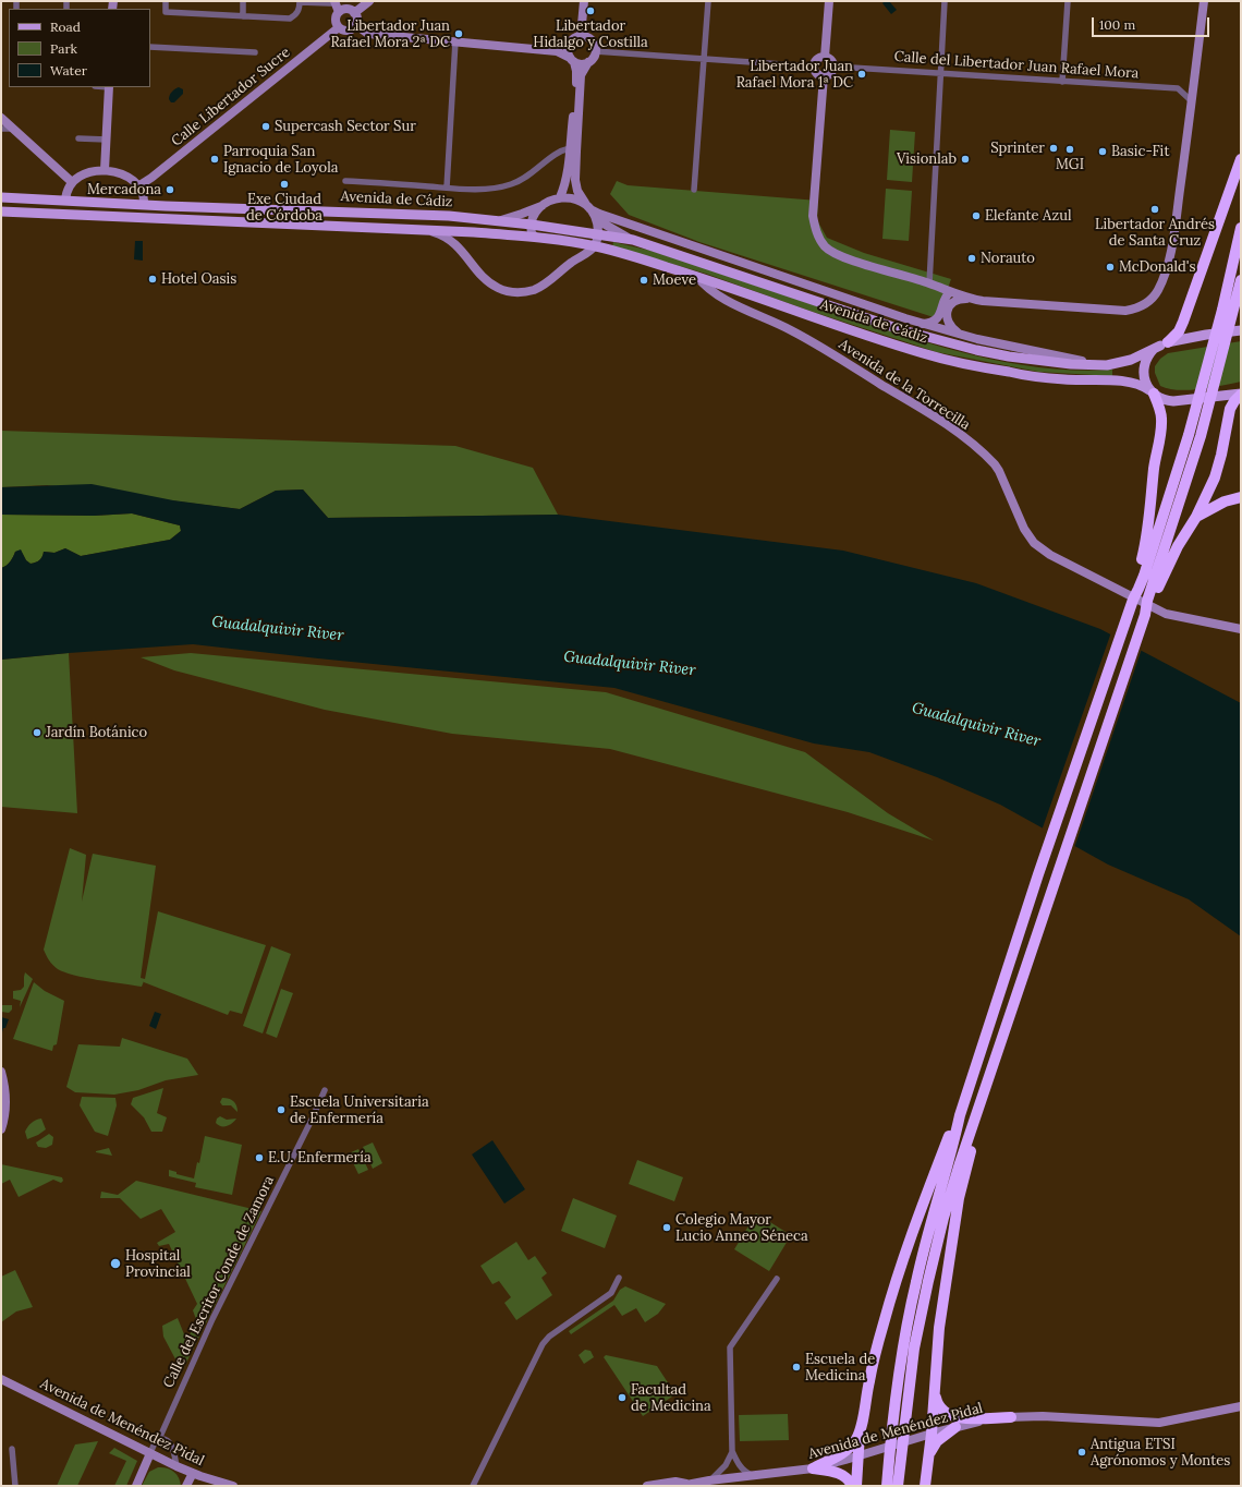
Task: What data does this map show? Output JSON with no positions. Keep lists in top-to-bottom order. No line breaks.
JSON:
{"streets":{"main road":["Avenida de Cádiz"],"street":["Calle del Libertador Juan Rafael Mora","Calle Libertador Sucre","Avenida de la Torrecilla","Calle del Escritor Conde de Zamora","Avenida de Menéndez Pidal"]},"crossings":[["Avenida de Cádiz","Avenida de la Torrecilla"],["Calle del Escritor Conde de Zamora","Avenida de Menéndez Pidal"]],"water":["Guadalquivir River"],"places":["Libertador Hidalgo y Costilla","Libertador Juan Rafael Mora 2ª DC","Libertador Juan Rafael Mora 1ª DC","Supercash Sector Sur","Sprinter","MGI","Basic-Fit","Parroquia San Ignacio de Loyola","Visionlab","Exe Ciudad de Córdoba","Mercadona","Libertador Andrés de Santa Cruz","Elefante Azul","Norauto","McDonald's","Hotel Oasis","Moeve","Jardín Botánico","Escuela Universitaria de Enfermería","E.U. Enfermería","Colegio Mayor Lucio Anneo Séneca","Hospital Provincial","Escuela de Medicina","Facultad de Medicina","Antigua ETSI Agrónomos y Montes"],"legend":["Road","Park","Water"],"scale_bar":"100 m"}
